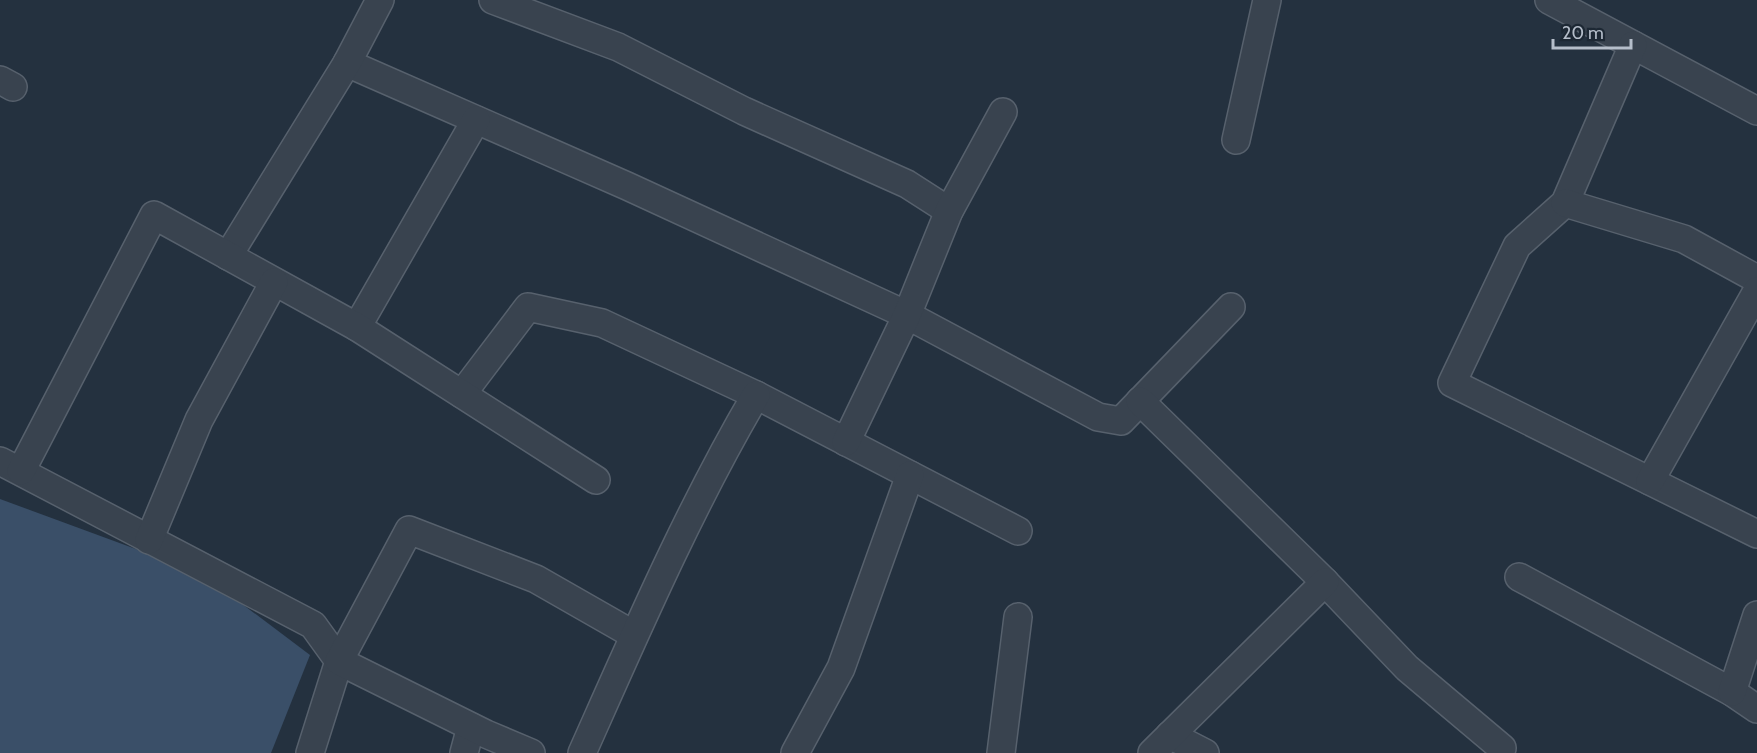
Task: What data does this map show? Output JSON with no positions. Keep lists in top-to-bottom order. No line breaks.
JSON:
{"scale_bar":"20 m"}
